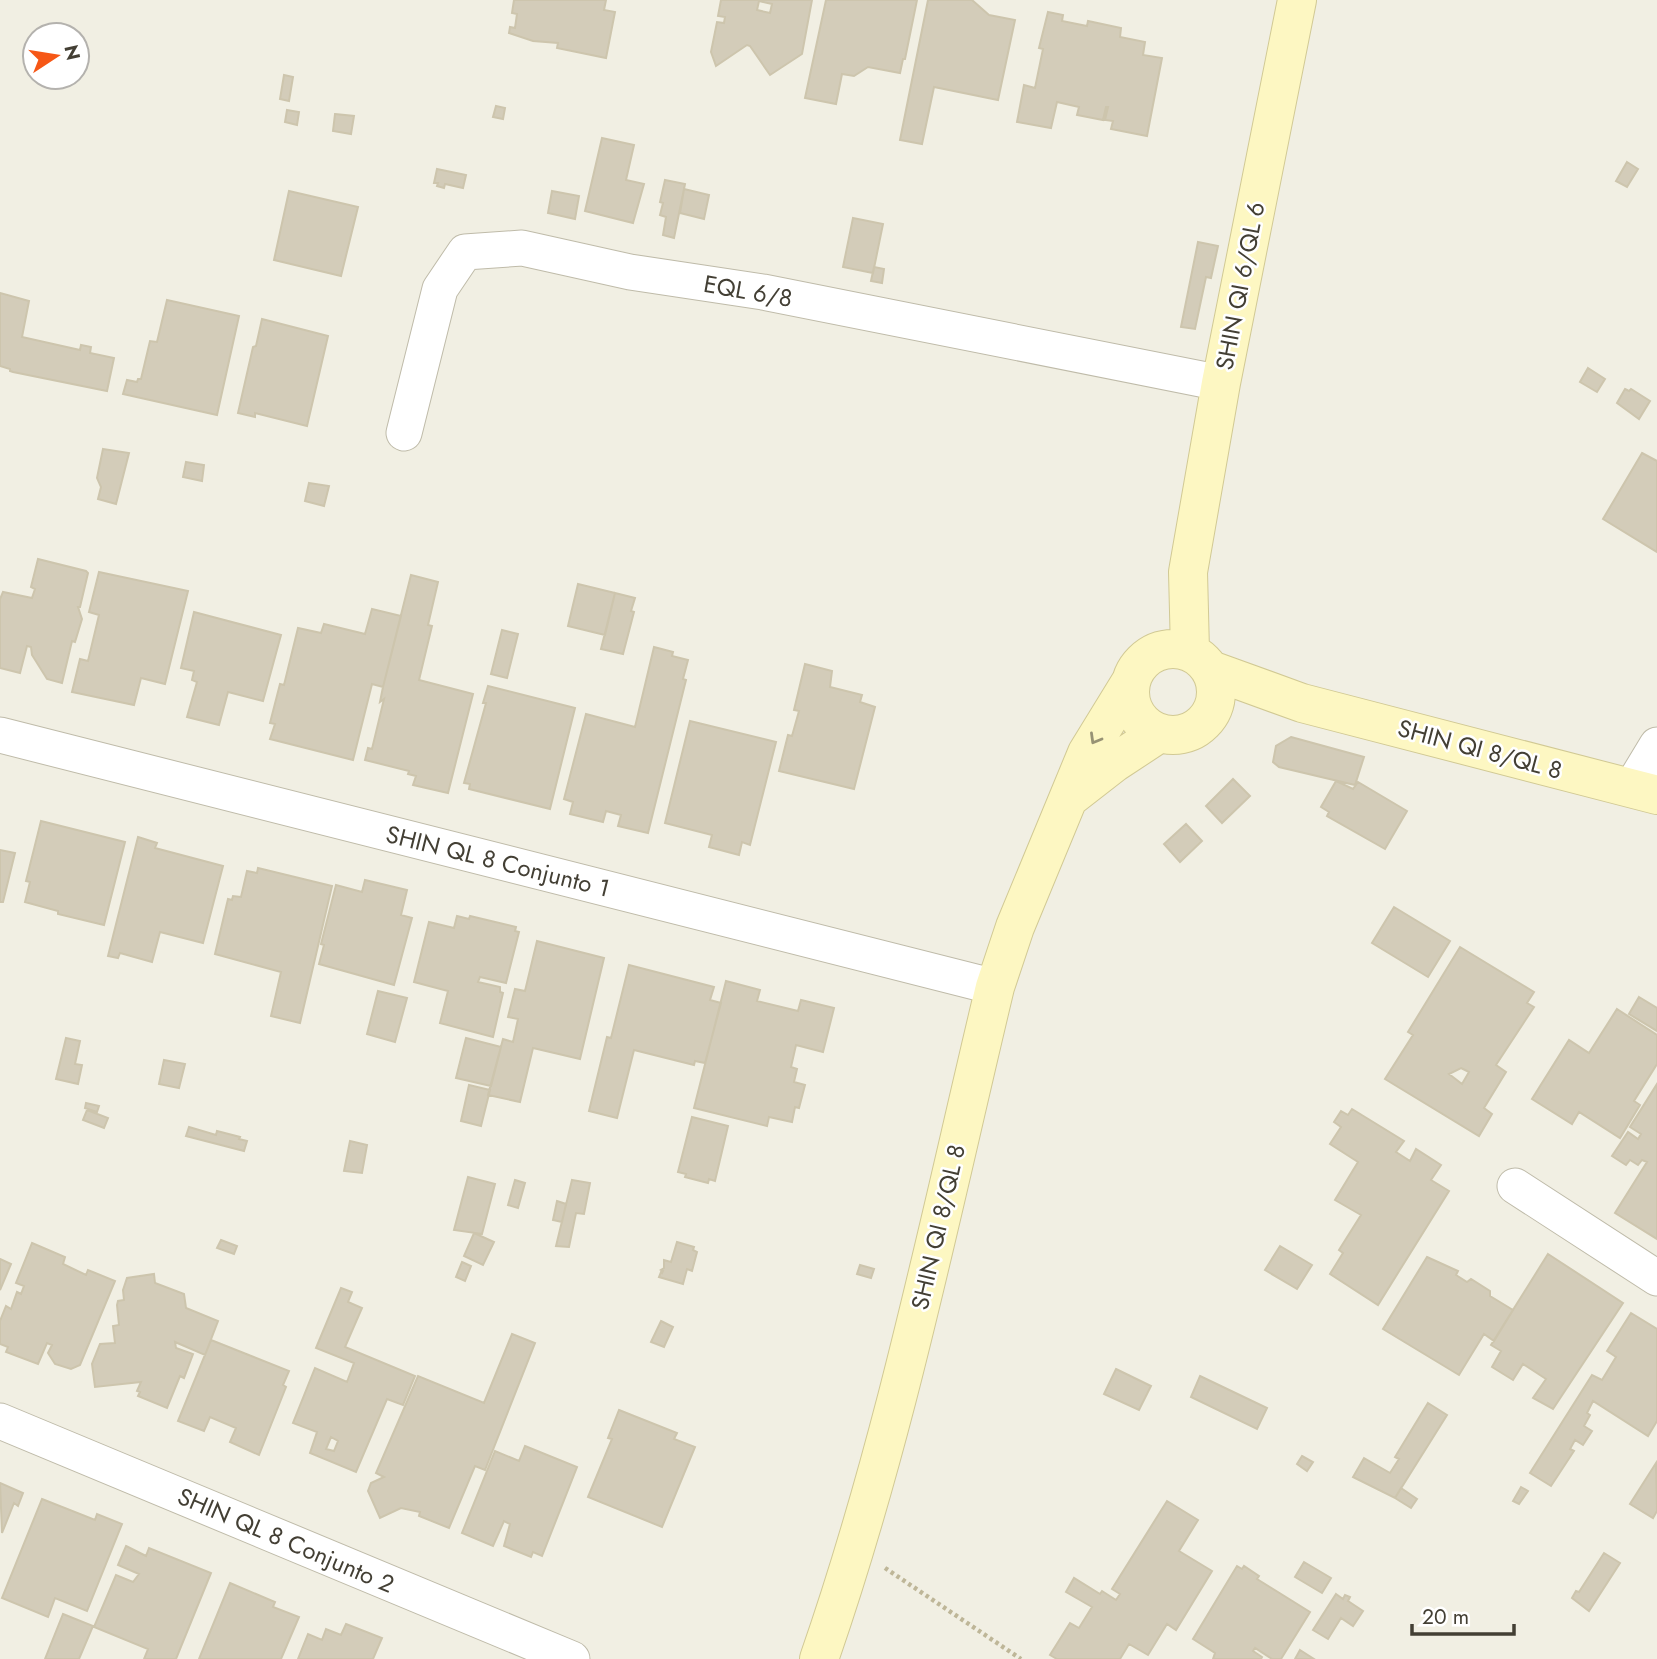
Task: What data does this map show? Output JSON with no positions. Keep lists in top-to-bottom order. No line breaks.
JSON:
{"streets":{"street":["SHIN QI 6/QL 6","EQL 6/8","SHIN QI 8/QL 8","SHIN QL 8 Conjunto 1","SHIN QL 8 Conjunto 2"]},"crossings":[["SHIN QI 6/QL 6","EQL 6/8"],["SHIN QI 6/QL 6","SHIN QI 8/QL 8"],["SHIN QI 8/QL 8","SHIN QL 8 Conjunto 1"]],"scale_bar":"20 m","north":"right"}
